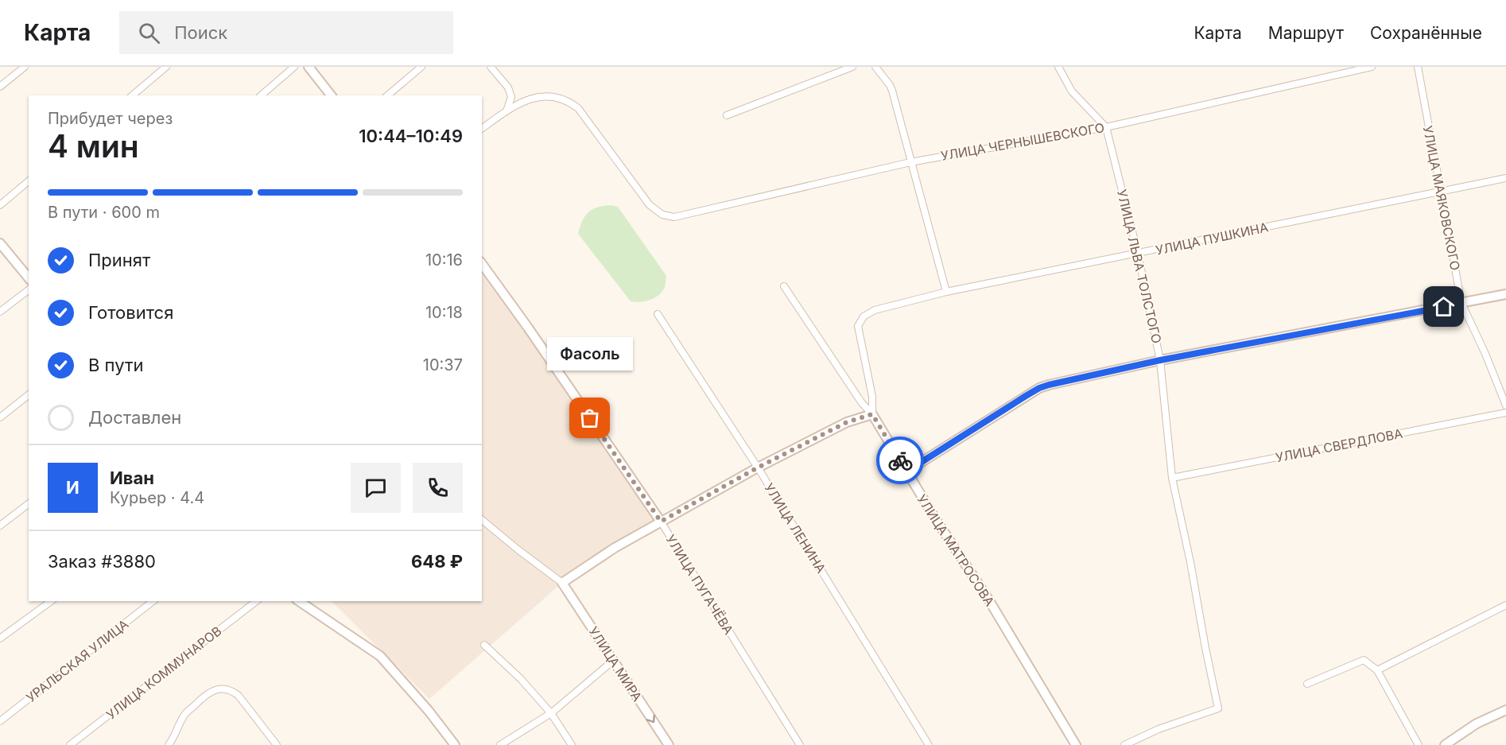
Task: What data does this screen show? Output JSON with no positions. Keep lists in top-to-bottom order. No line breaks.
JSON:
{"streets":{"street":["УЛИЦА ЧЕРНЫШЕВСКОГО","УЛИЦА МАЯКОВСКОГО","УЛИЦА ПУШКИНА","УЛИЦА ЛЬВА ТОЛСТОГО","УЛИЦА СВЕРДЛОВА","УЛИЦА ЛЕНИНА","УЛИЦА МАТРОСОВА","УЛИЦА ПУГАЧЁВА","УРАЛЬСКАЯ УЛИЦА","УЛИЦА МИРА","УЛИЦА КОММУНАРОВ"]},"crossings":[["УЛИЦА ЧЕРНЫШЕВСКОГО","УЛИЦА ЛЬВА ТОЛСТОГО"],["УЛИЦА МАЯКОВСКОГО","УЛИЦА ПУШКИНА"],["УЛИЦА ПУШКИНА","УЛИЦА ЛЬВА ТОЛСТОГО"],["УЛИЦА ПУШКИНА","УЛИЦА МАТРОСОВА"],["УЛИЦА ЛЬВА ТОЛСТОГО","УЛИЦА СВЕРДЛОВА"]],"one_way":["УЛИЦА МИРА"],"places":["Фасоль"],"page":{"header":"Карта","search":"Поиск","nav":["Карта","Маршрут","Сохранённые"],"heading":["4 мин","Прибудет через","10:44–10:49"],"panel":["Иван","Курьер · 4.4","Заказ #3880","648 ₽"],"bar":"В пути · 600 m","list":[["Принят","10:16"],["Готовится","10:18"],["В пути","10:37"],"Доставлен"],"bubble":"Фасоль","round":"И"}}
